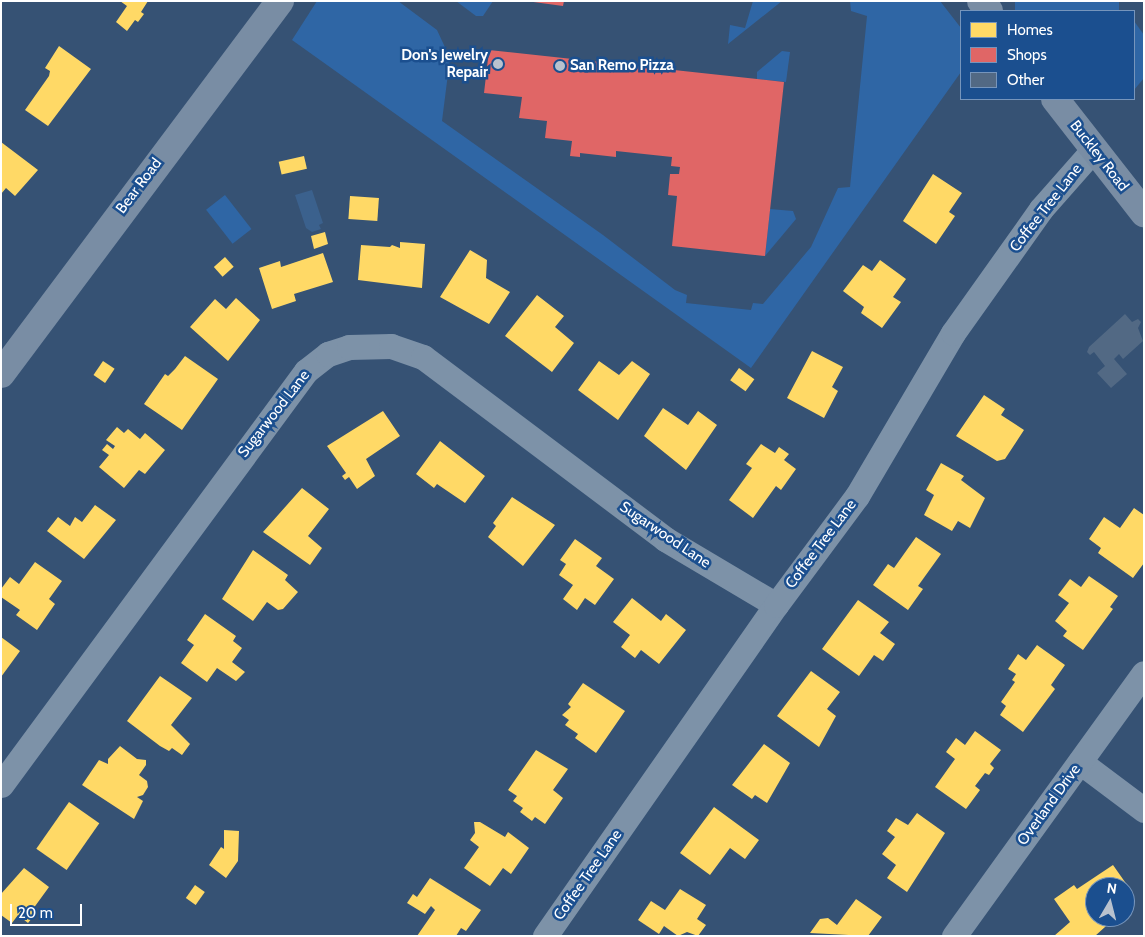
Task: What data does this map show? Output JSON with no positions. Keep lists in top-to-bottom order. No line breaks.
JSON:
{"streets":{"street":["Buckley Road","Bear Road","Coffee Tree Lane","Sugarwood Lane","Overland Drive"]},"crossings":[["Buckley Road","Coffee Tree Lane"],["Coffee Tree Lane","Sugarwood Lane"]],"places":["Don's Jewelry Repair","San Remo Pizza"],"legend":["Homes","Shops","Other"],"scale_bar":"20 m","north":"top"}
